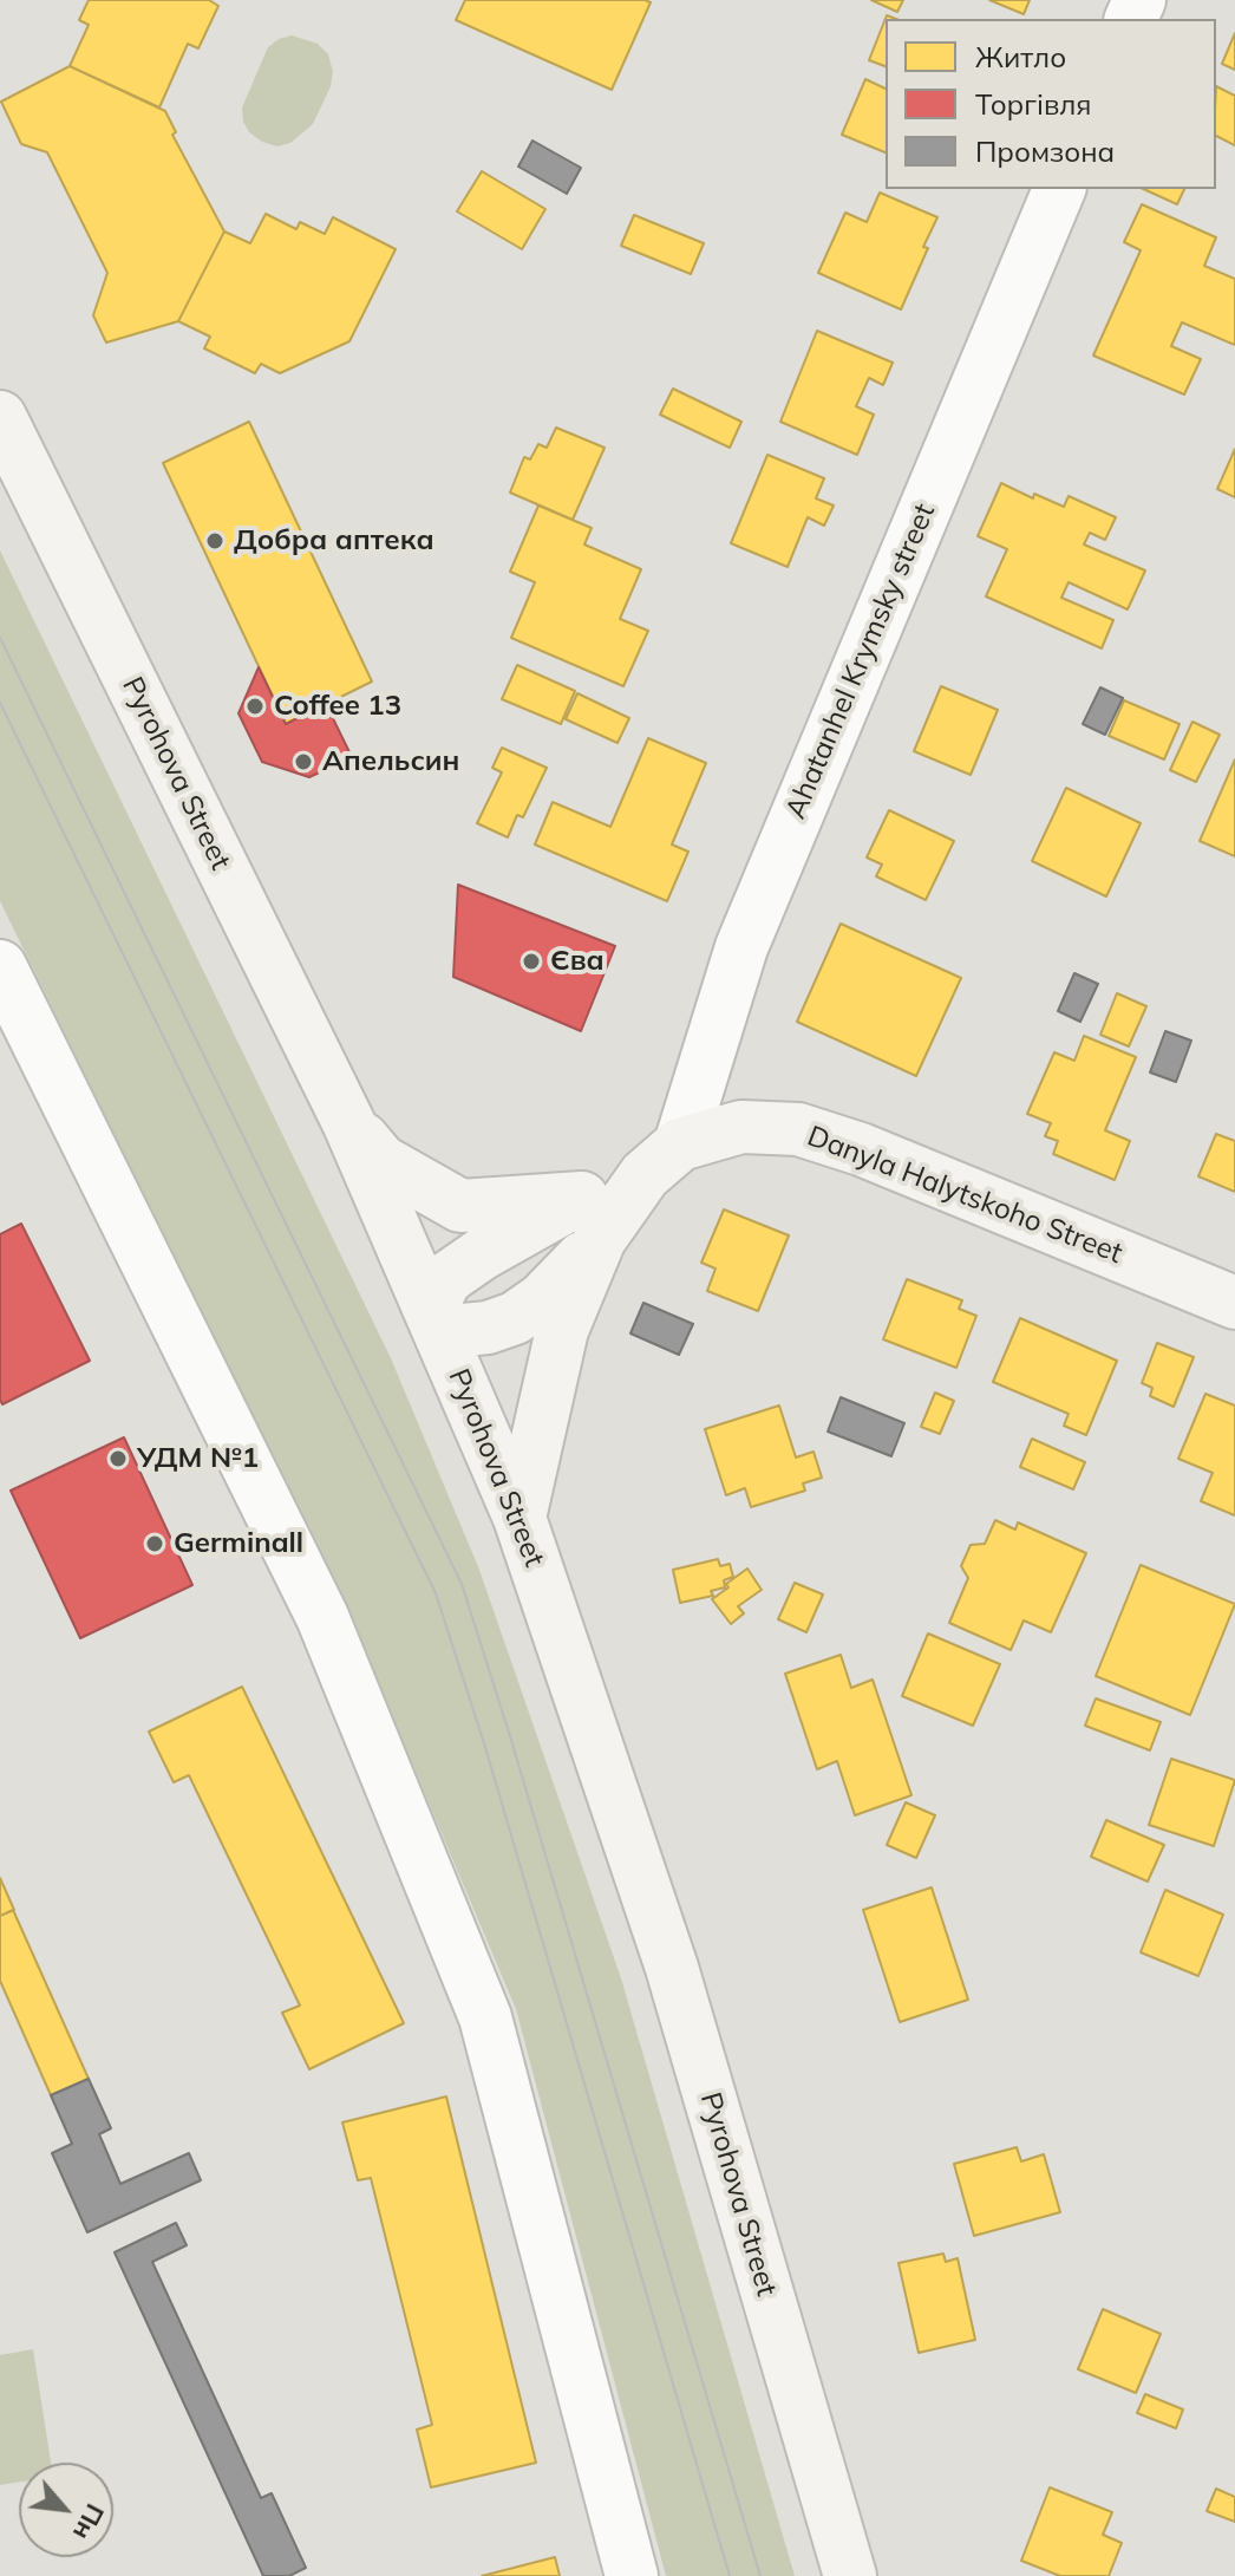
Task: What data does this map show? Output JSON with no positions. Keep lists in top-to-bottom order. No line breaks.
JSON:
{"streets":{"main road":["Pyrohova Street","Danyla Halytskoho Street"],"street":["Ahatanhel Krymsky street"]},"crossings":[["Ahatanhel Krymsky street","Danyla Halytskoho Street"],["Pyrohova Street","Danyla Halytskoho Street"]],"places":["Добра аптека","Coffee 13","Апельсин","Єва","УДМ №1","Germinall"],"legend":["Житло","Торгівля","Промзона"],"north":"bottom right"}
